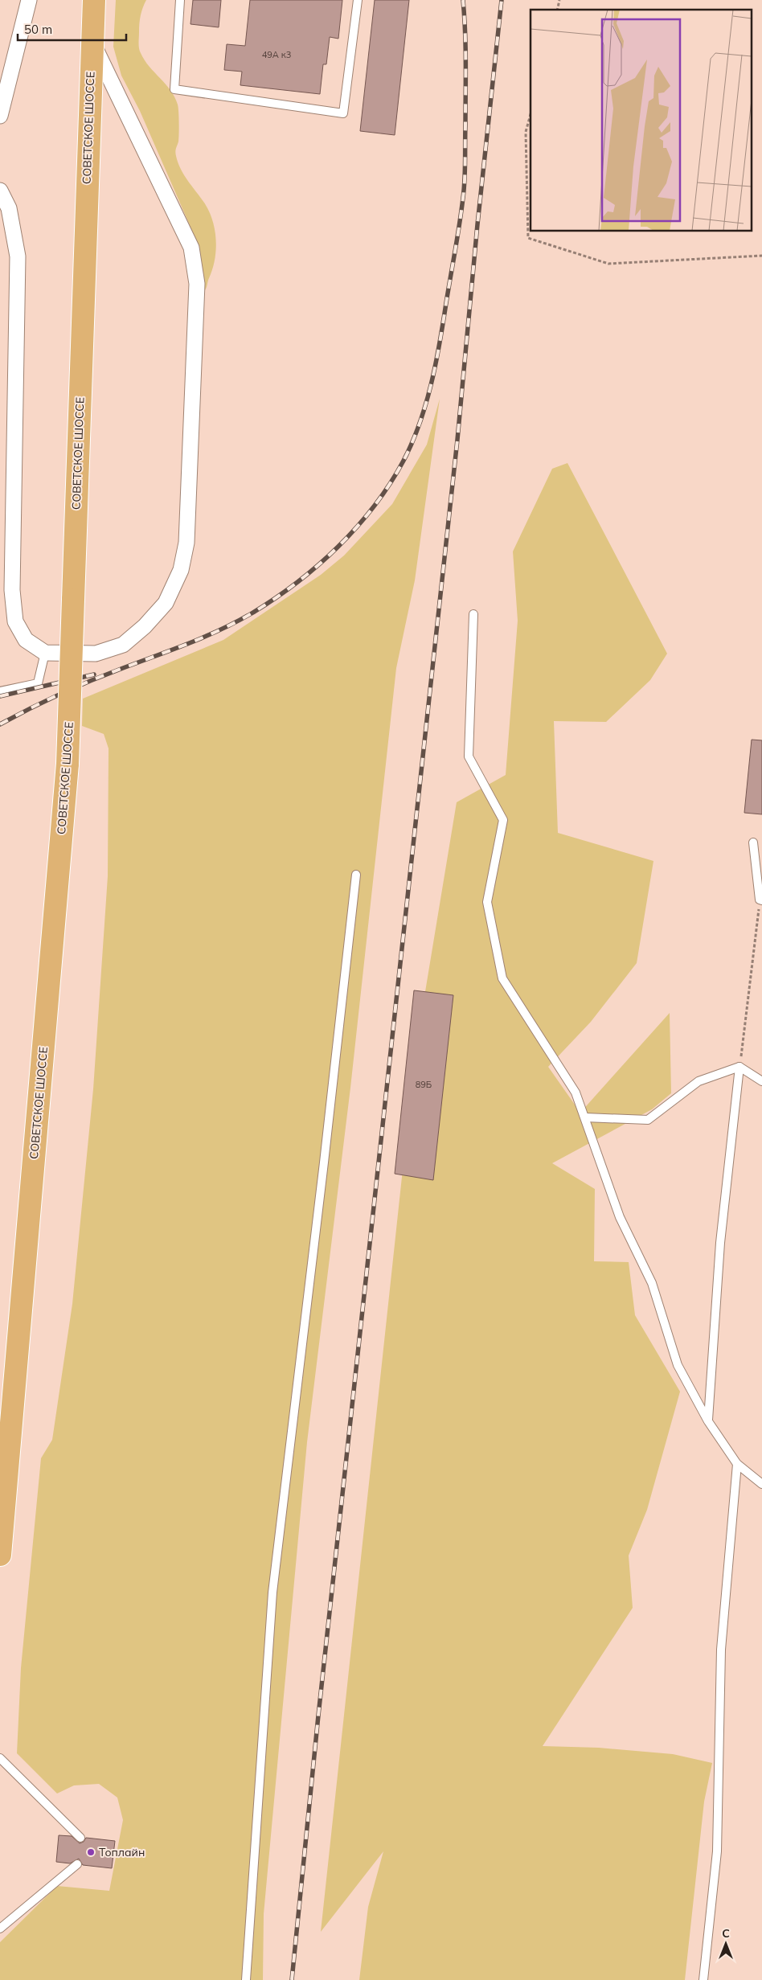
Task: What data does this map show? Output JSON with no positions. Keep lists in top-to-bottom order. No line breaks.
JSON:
{"streets":{"main road":["СОВЕТСКОЕ ШОССЕ"]},"places":["Топлайн"],"house_numbers":["49А к3","89Б"],"scale_bar":"50 m","north":"top"}
